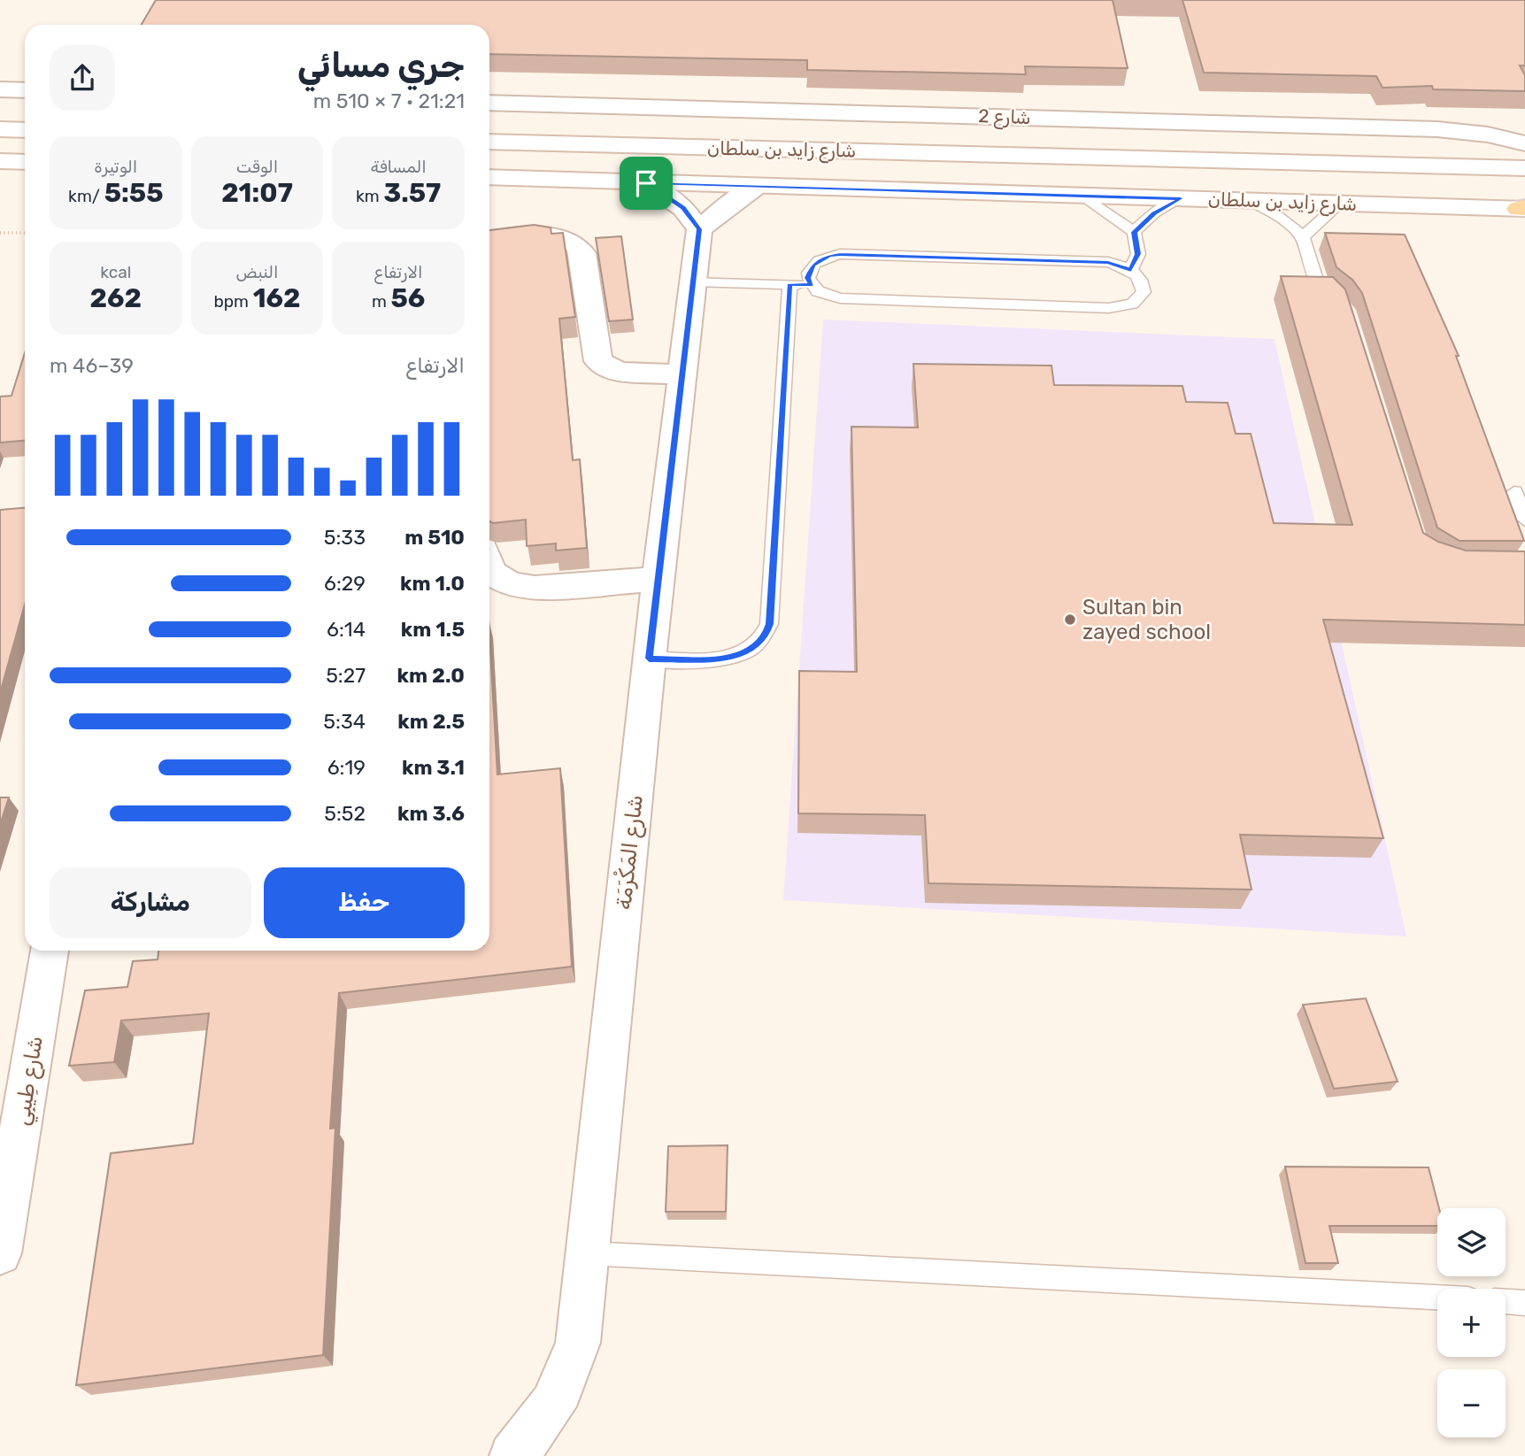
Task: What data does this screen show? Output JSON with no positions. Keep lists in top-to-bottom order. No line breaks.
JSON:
{"streets":{"street":["شارع 2","شارع زايد بن سلطان","شارع المَكْرَمَة","شارع طِيبِي"]},"places":["Sultan bin zayed school"],"page":{"heading":["جري مسائي","21:21 · 7 × 510 m"],"stats":[["المسافة","3.57 km"],["الوقت","21:07"],["الوتيرة","5:55 /km"],["الارتفاع","56 m"],["النبض","162 bpm"],["kcal","262"]],"chart":["الارتفاع","39–46 m"],"list":[{"name":"510 m","note":"5:33"},{"name":"1.0 km","note":"6:29"},{"name":"1.5 km","note":"6:14"},{"name":"2.0 km","note":"5:27"},{"name":"2.5 km","note":"5:34"},{"name":"3.1 km","note":"6:19"},{"name":"3.6 km","note":"5:52"}],"buttons":["حفظ","مشاركة"],"map_buttons":["+","−"]}}
